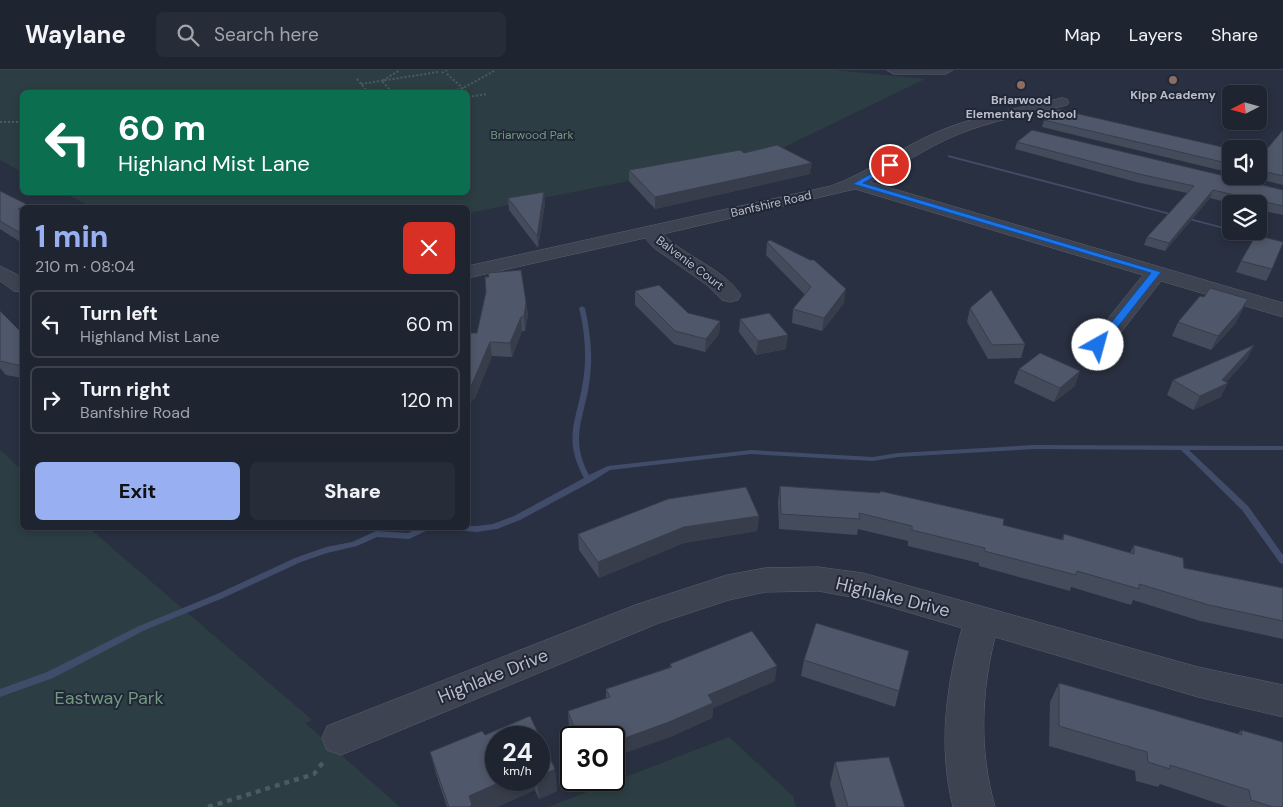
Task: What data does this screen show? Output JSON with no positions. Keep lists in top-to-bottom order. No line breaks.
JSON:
{"streets":{"street":["Banfshire Road","Balvenie Court","Highlake Drive"]},"crossings":[["Banfshire Road","Balvenie Court"]],"parks":["Briarwood Park","Eastway Park"],"places":["Kipp Academy","Briarwood Elementary School"],"north":"left","page":{"header":"Waylane","search":"Search here","nav":["Map","Layers","Share"],"turn":["60 m","Highland Mist Lane"],"heading":["1 min","210 m · 08:04"],"list":[{"name":"Turn left","note":"Highland Mist Lane","value":"60 m"},{"name":"Turn right","note":"Banfshire Road","value":"120 m"}],"buttons":["Exit","Share"],"speed":"24 km/h","limit":"30"}}
